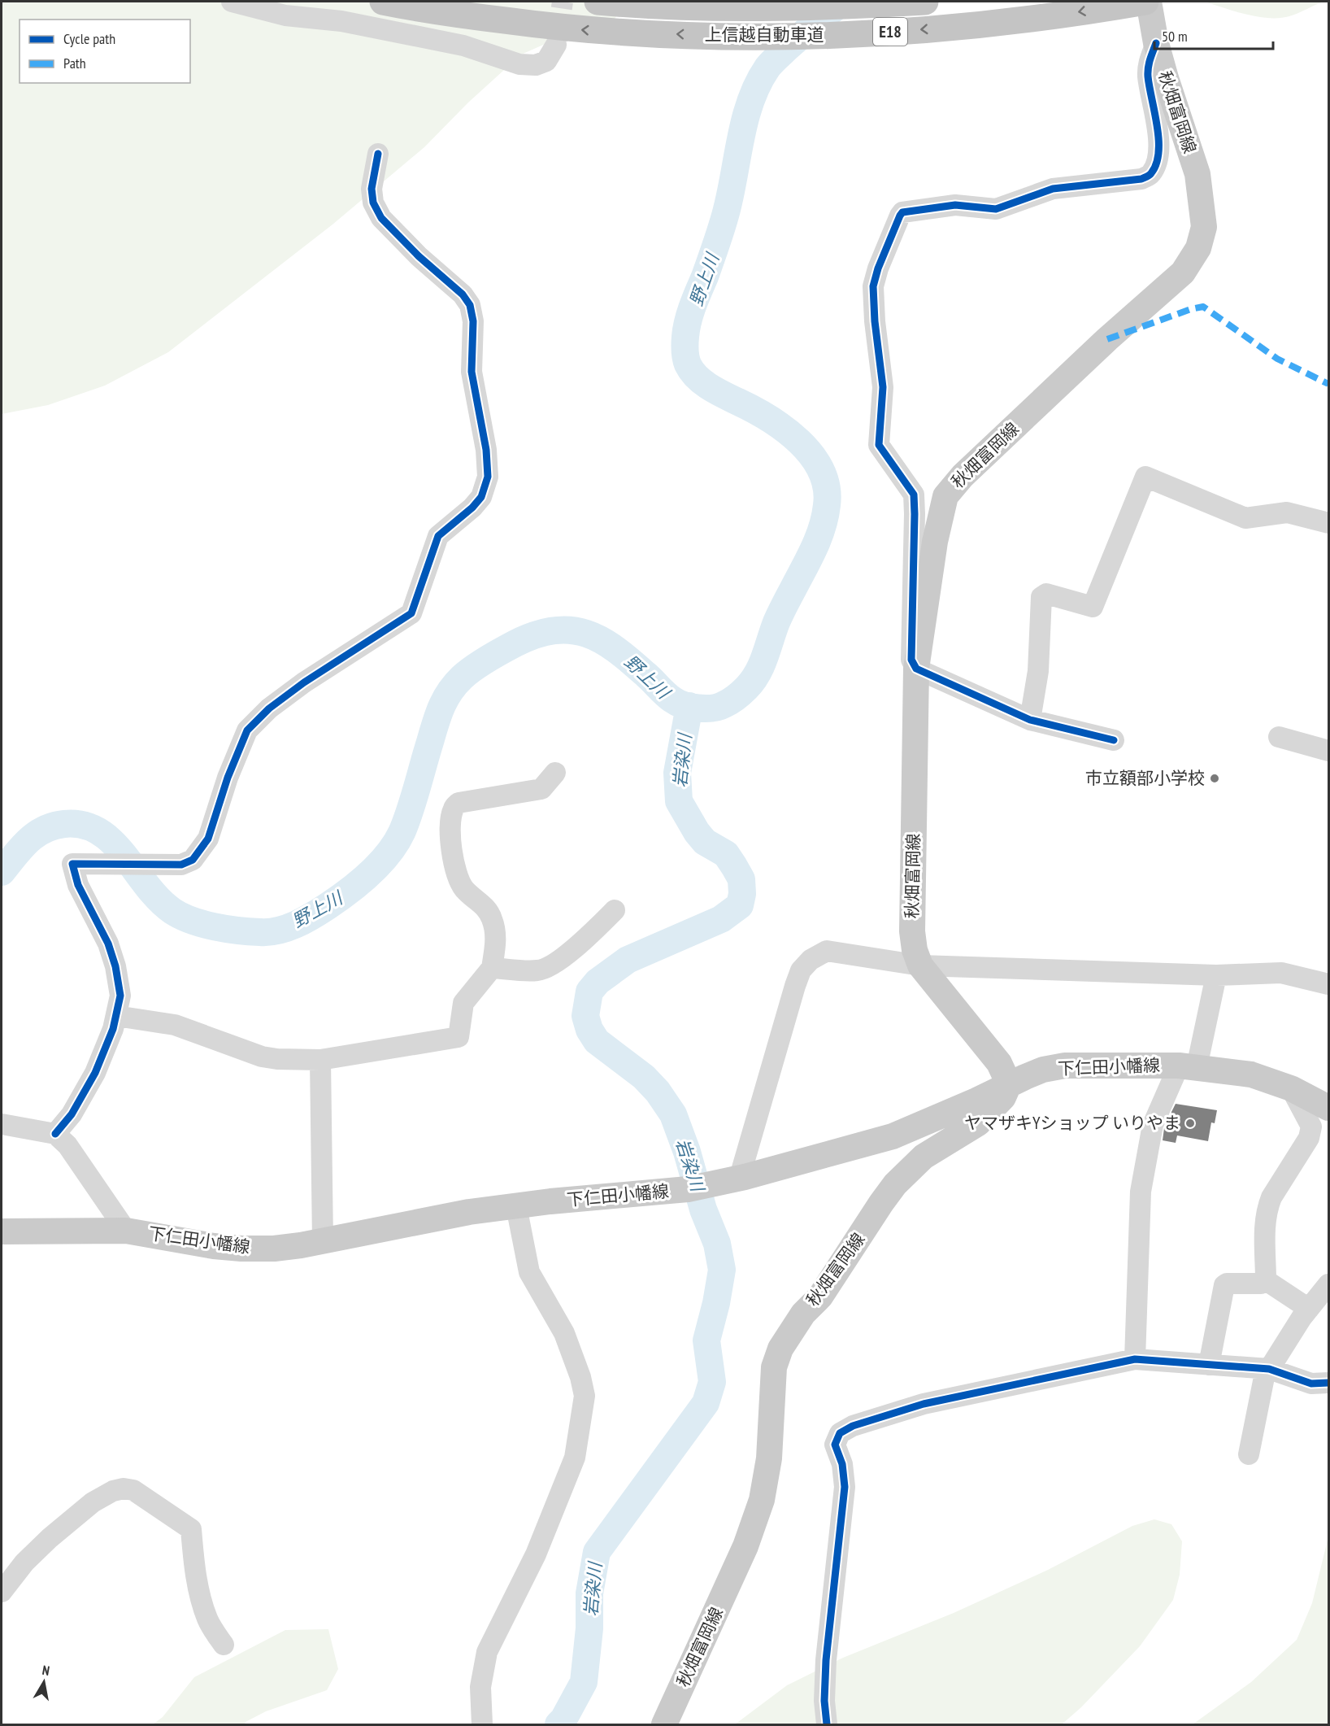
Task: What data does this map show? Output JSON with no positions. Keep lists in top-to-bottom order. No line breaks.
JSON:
{"streets":{"highway":["E18","上信越自動車道"],"main road":["秋畑富岡線","下仁田小幡線"]},"crossings":[["上信越自動車道","秋畑富岡線"],["秋畑富岡線","下仁田小幡線"]],"water":["野上川","岩染川"],"places":["市立額部小学校","ヤマザキYショップ いりやま"],"legend":["Cycle path","Path"],"scale_bar":"50 m","north":"top"}
